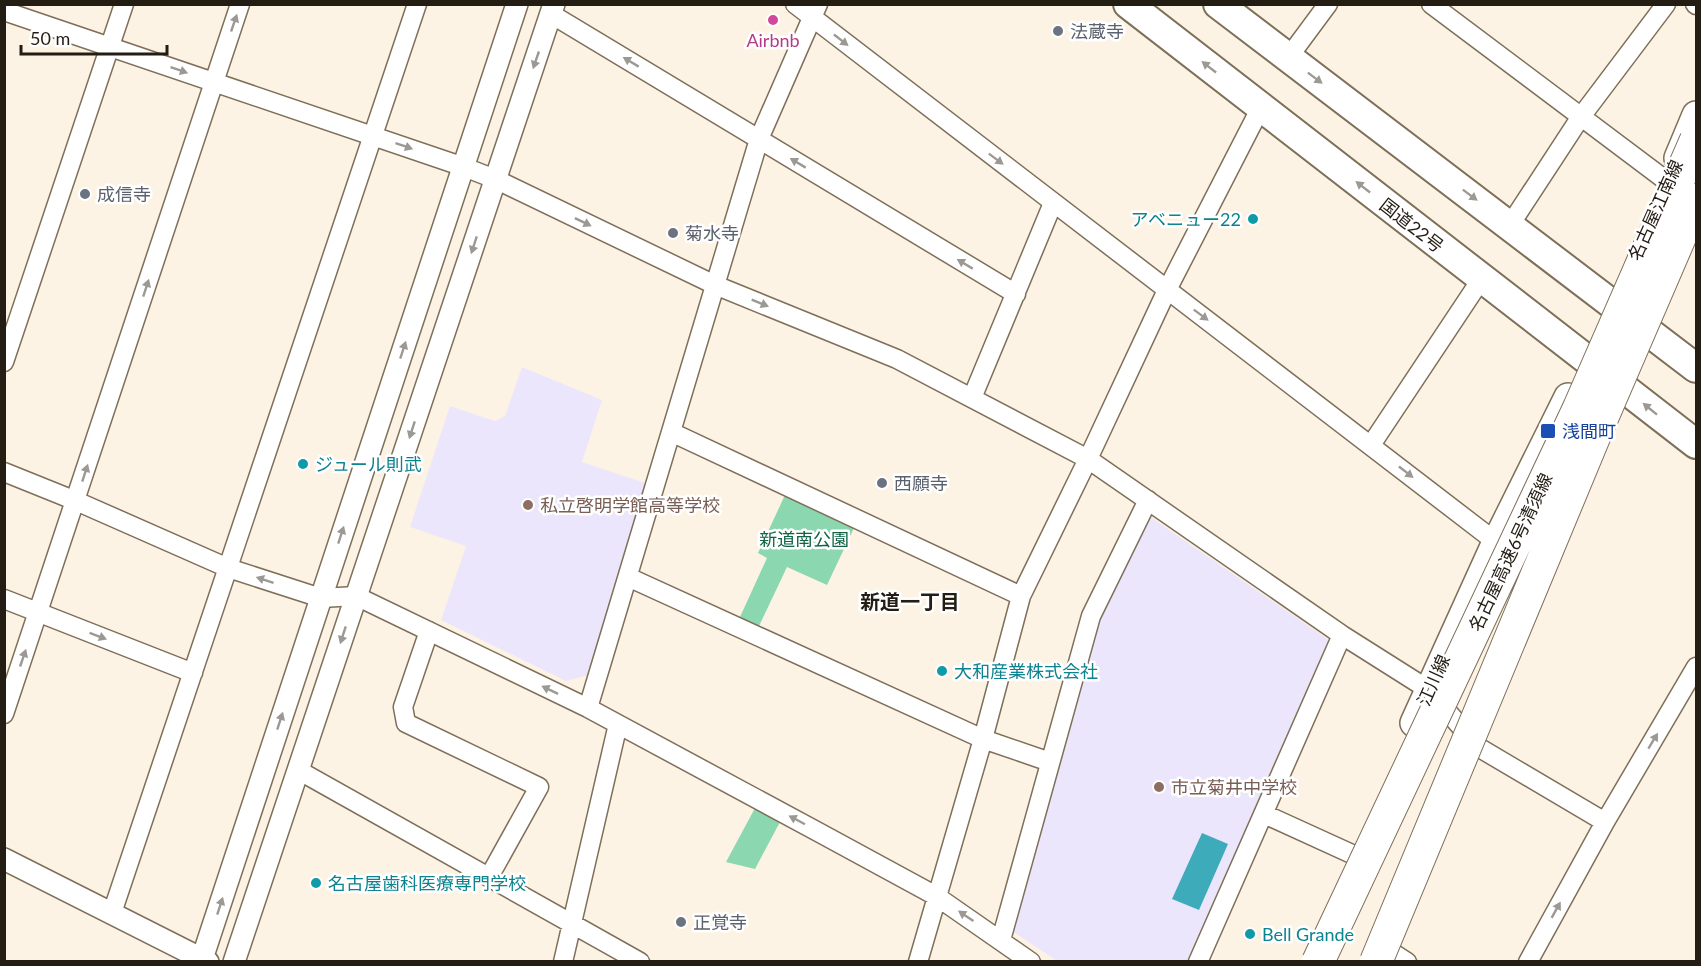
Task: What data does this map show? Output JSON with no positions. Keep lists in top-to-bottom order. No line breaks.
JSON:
{"streets":{"highway":["国道22号","名古屋高速6号清須線"],"main road":["名古屋江南線","江川線"]},"crossings":[["名古屋江南線","江川線"],["国道22号","江川線"]],"districts":["新道一丁目"],"parks":["新道南公園"],"places":{"other":["Airbnb","法蔵寺","成信寺","アベニュー22","菊水寺","ジュール則武","西願寺","私立啓明学館高等学校","大和産業株式会社","市立菊井中学校","名古屋歯科医療専門学校","正覚寺","Bell Grande"],"transit":["浅間町"]},"scale_bar":"50 m"}
